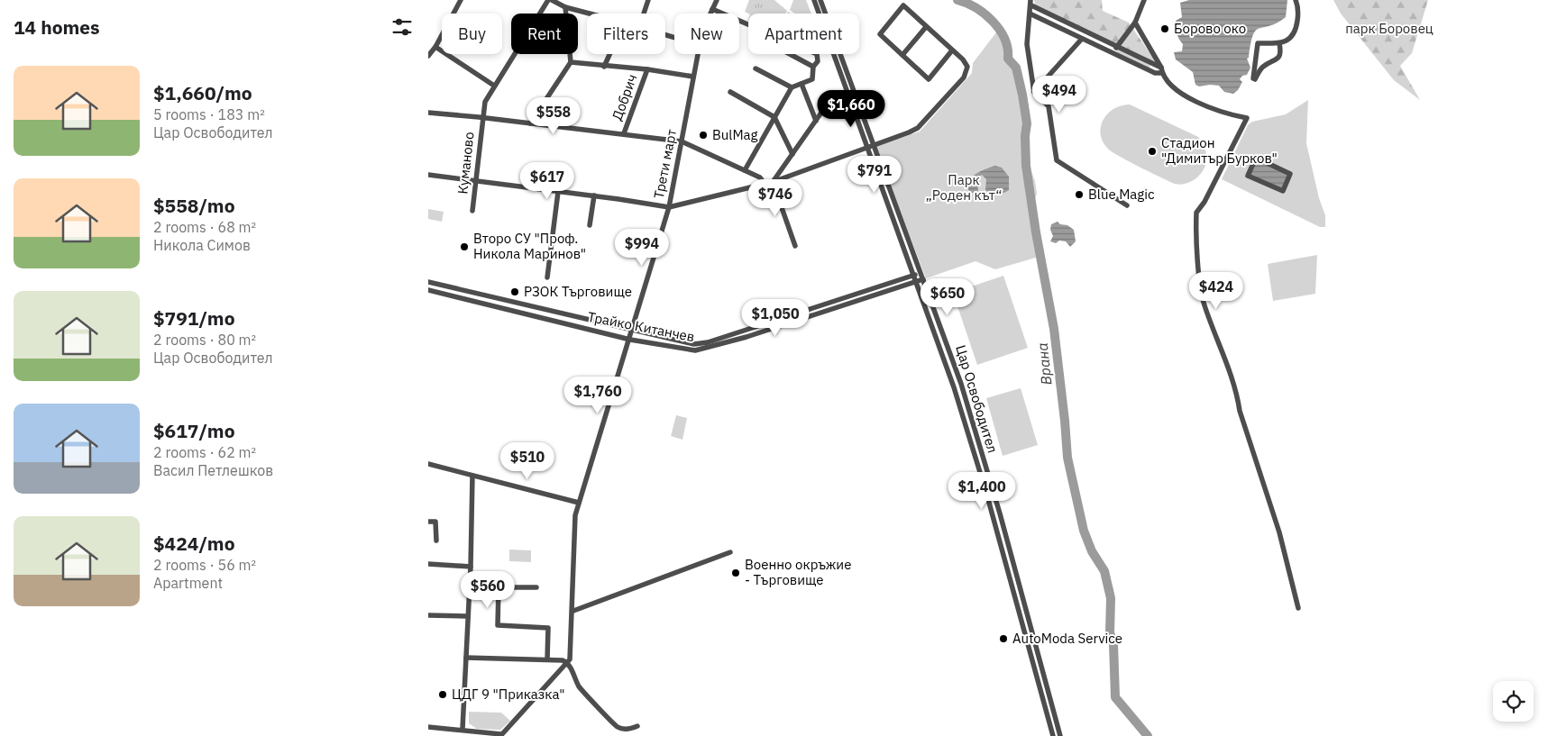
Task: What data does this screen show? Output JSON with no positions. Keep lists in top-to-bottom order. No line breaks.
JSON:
{"streets":{"street":["Добрич","Куманово","Трети март","Трайко Китанчев","Цар Освободител"]},"crossings":[["Трети март","Трайко Китанчев"],["Трайко Китанчев","Цар Освободител"]],"water":["Врана"],"parks":["парк Боровец","Парк „Роден кът“"],"places":["Борово око","BulMag","Стадион \"Димитър Бурков\"","Blue Magic","Второ СУ \"Проф. Никола Маринов\"","РЗОК Търговище","Военно окръжие - Търговище","AutoModa Service","ЦДГ 9 \"Приказка\""],"page":{"heading":"14 homes","chip":["Buy","Rent","Filters","New","Apartment"],"list":[{"name":"$1,660/mo","note":"5 rooms · 183 m² · Цар Освободител"},{"name":"$558/mo","note":"2 rooms · 68 m² · Никола Симов"},{"name":"$791/mo","note":"2 rooms · 80 m² · Цар Освободител"},{"name":"$617/mo","note":"2 rooms · 62 m² · Васил Петлешков"},{"name":"$424/mo","note":"2 rooms · 56 m² · Apartment"}],"price":["$494","$1,660","$558","$791","$617","$746","$994","$424","$650","$1,050","$1,760","$510","$1,400","$560"]}}
